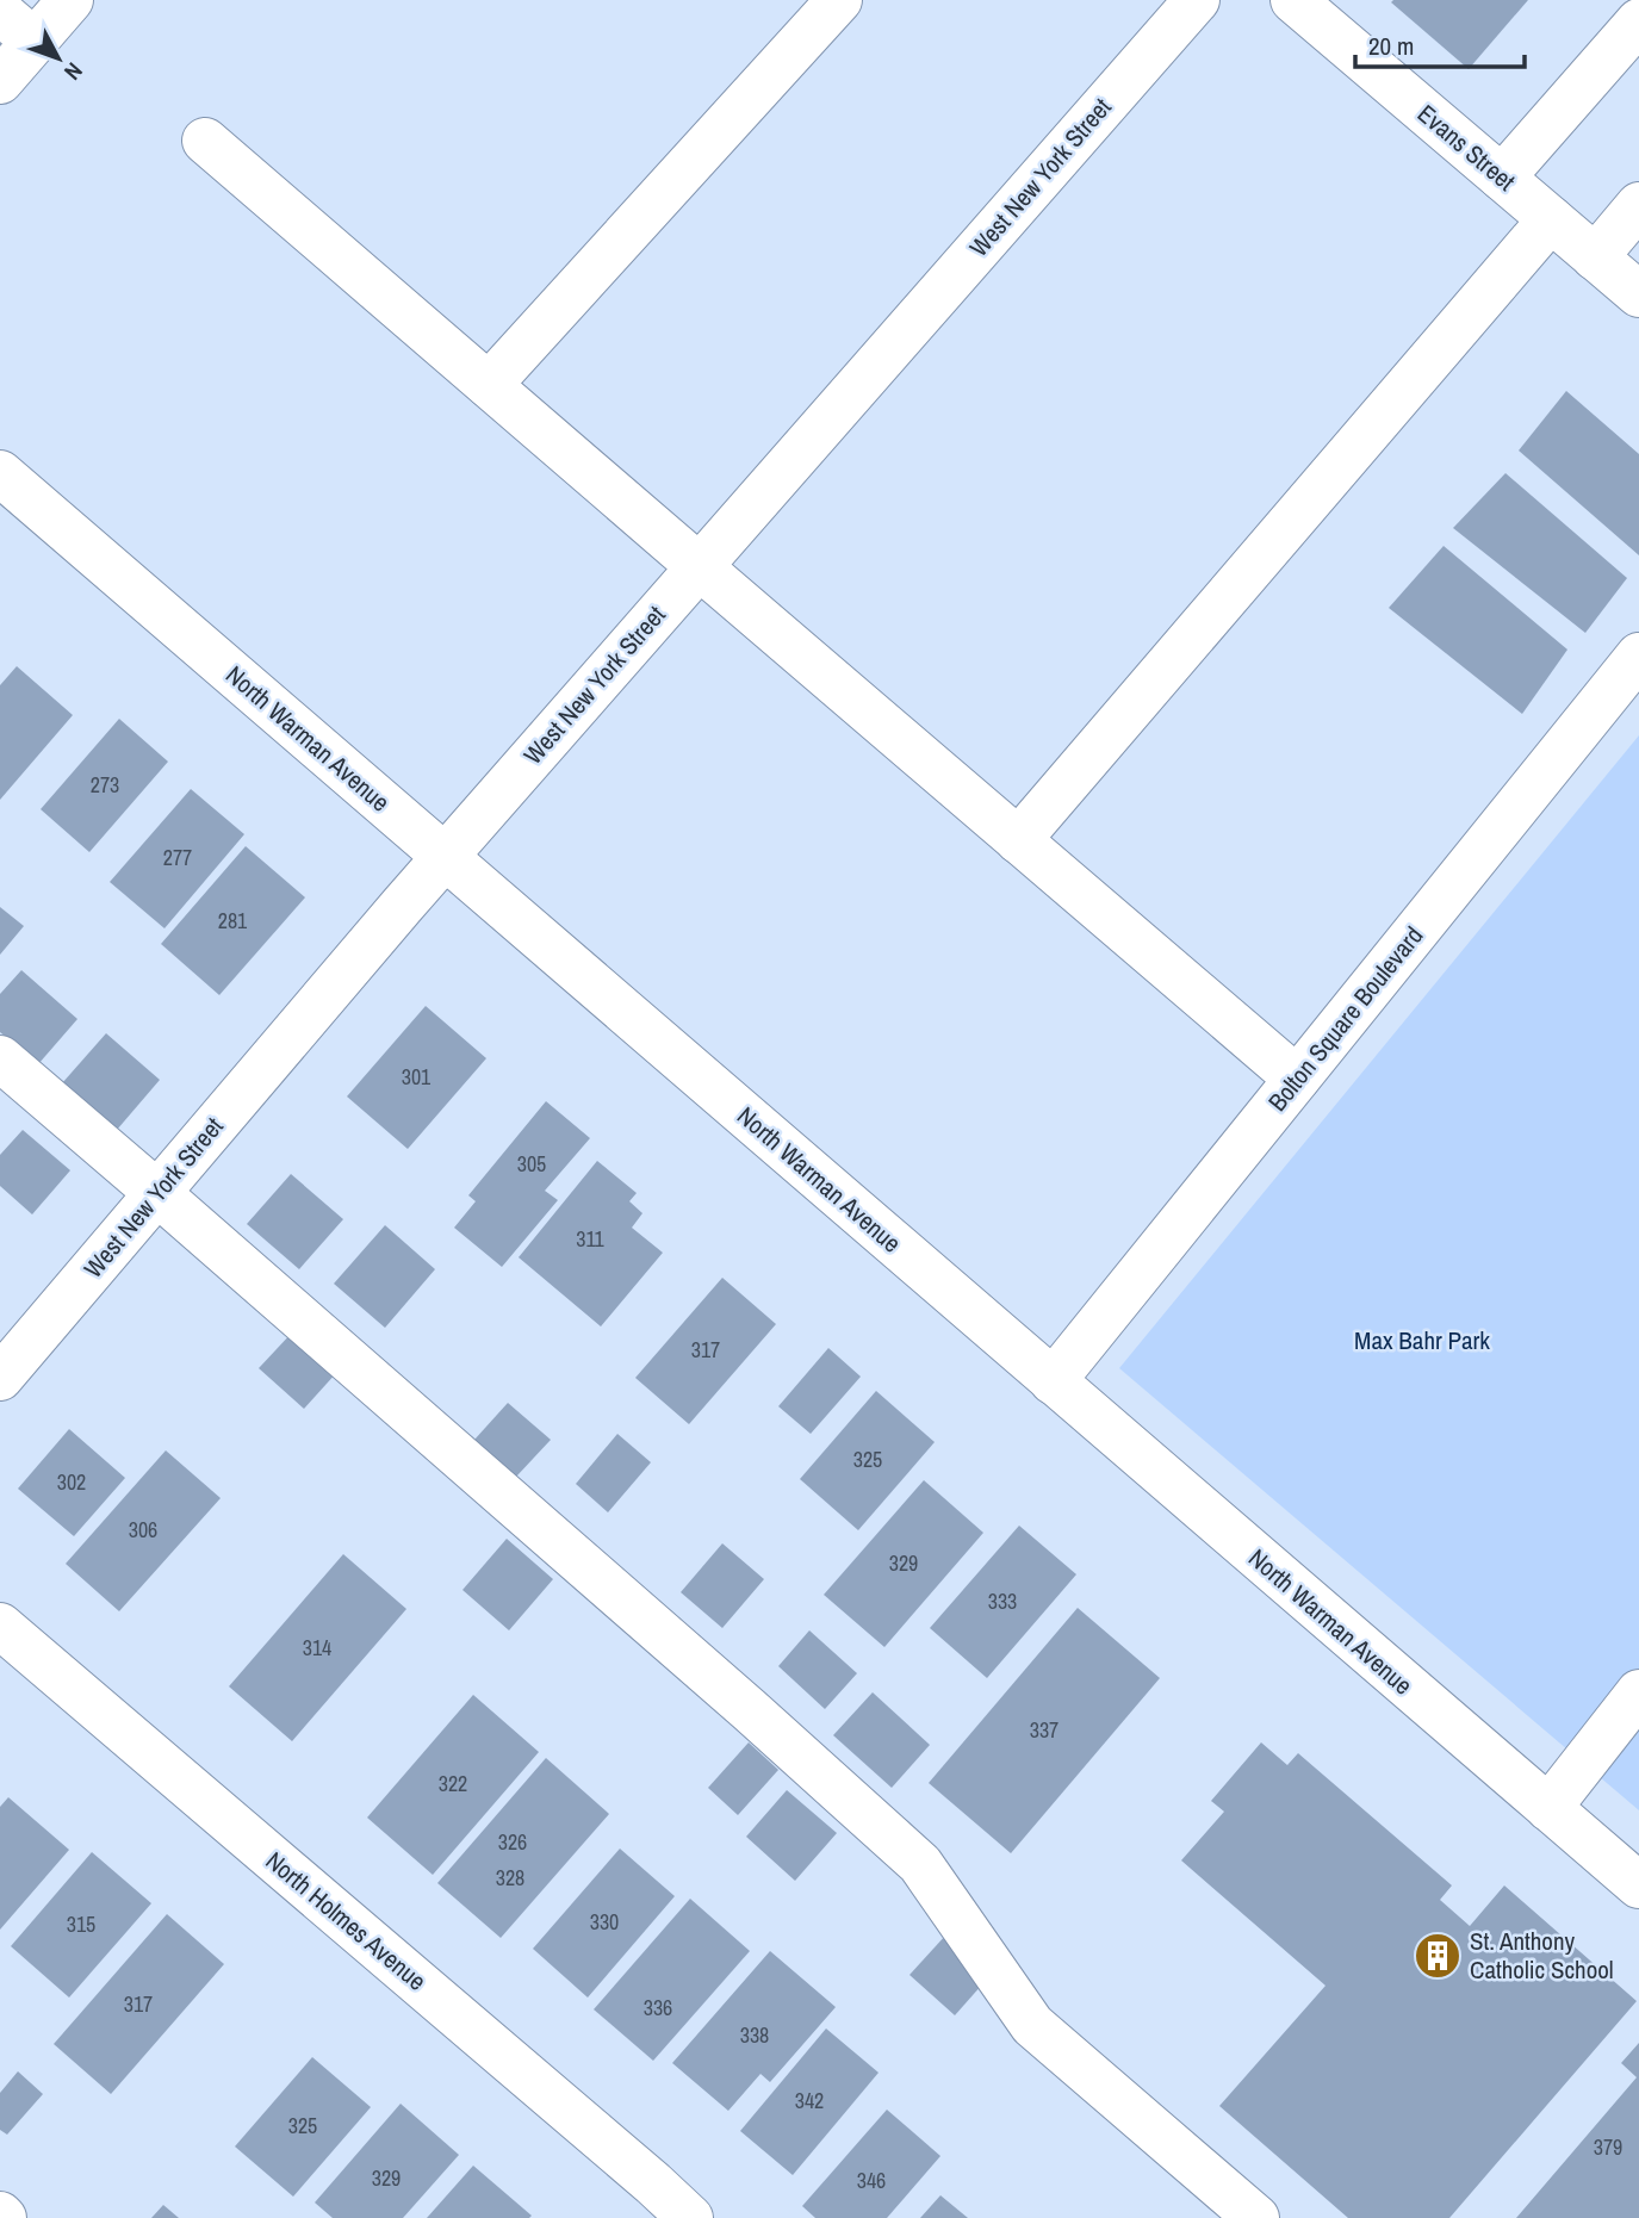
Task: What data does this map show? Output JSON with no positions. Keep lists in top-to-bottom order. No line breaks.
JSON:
{"streets":{"street":["Evans Street","West New York Street","North Warman Avenue","Bolton Square Boulevard","North Holmes Avenue"]},"crossings":[["West New York Street","North Warman Avenue"],["North Warman Avenue","Bolton Square Boulevard"]],"parks":["Max Bahr Park"],"places":{"building":["St. Anthony Catholic School"]},"house_numbers":["273","277","281","301","305","311","317","325","302","306","329","333","314","337","322","326","328","330","315","317","336","338","342","325","379","329","346"],"scale_bar":"20 m","north":"bottom right"}
